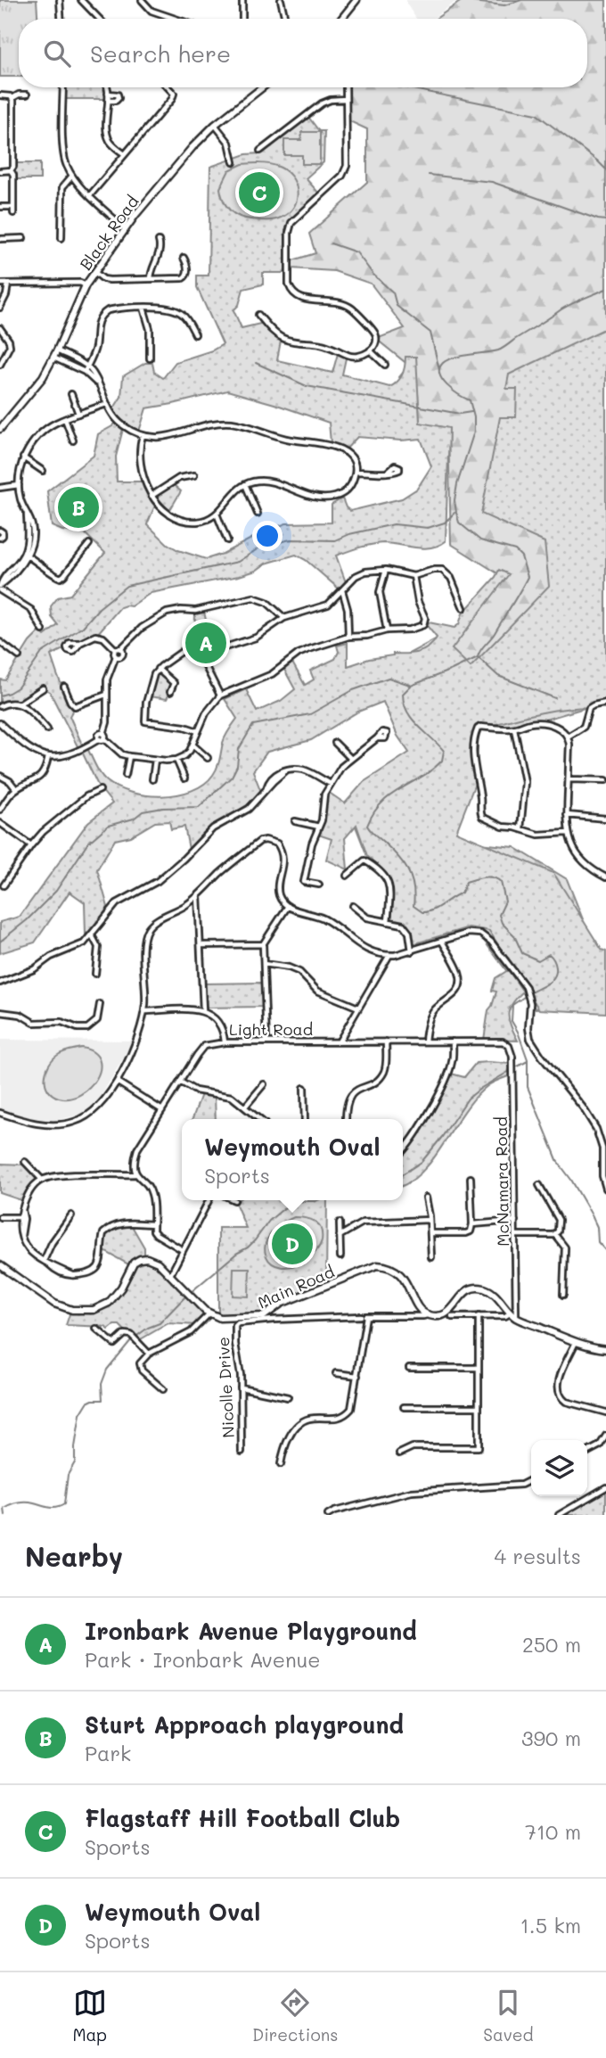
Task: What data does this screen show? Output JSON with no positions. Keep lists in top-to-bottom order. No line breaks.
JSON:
{"streets":{"main road":["Black Road","Main Road"],"street":["Light Road","McNamara Road","Nicolle Drive"]},"crossings":[["Light Road","McNamara Road"],["Main Road","Nicolle Drive"]],"page":{"search":"Search here","pins":["C","B","A","D"],"popup":["Weymouth Oval","Sports"],"heading":["Nearby","4 results"],"list":[{"mark":"A","name":"Ironbark Avenue Playground","note":"Park · Ironbark Avenue","value":"250 m"},{"mark":"B","name":"Sturt Approach playground","note":"Park","value":"390 m"},{"mark":"C","name":"Flagstaff Hill Football Club","note":"Sports","value":"710 m"},{"mark":"D","name":"Weymouth Oval","note":"Sports","value":"1.5 km"}],"nav":["Map","Directions","Saved"]}}
